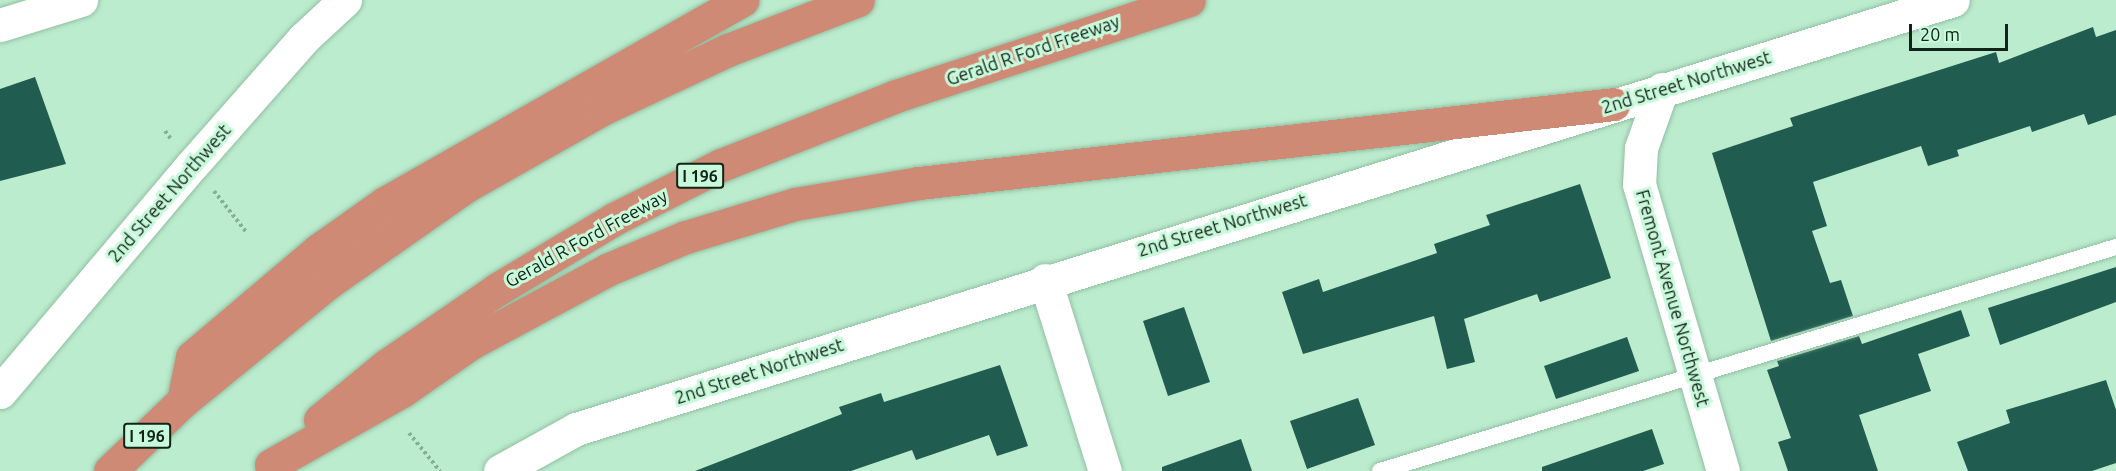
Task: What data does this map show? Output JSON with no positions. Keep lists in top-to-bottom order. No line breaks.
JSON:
{"streets":{"highway":["Gerald R Ford Freeway","I 196"],"street":["2nd Street Northwest","Fremont Avenue Northwest"]},"crossings":[["2nd Street Northwest","Fremont Avenue Northwest"]],"scale_bar":"20 m"}
